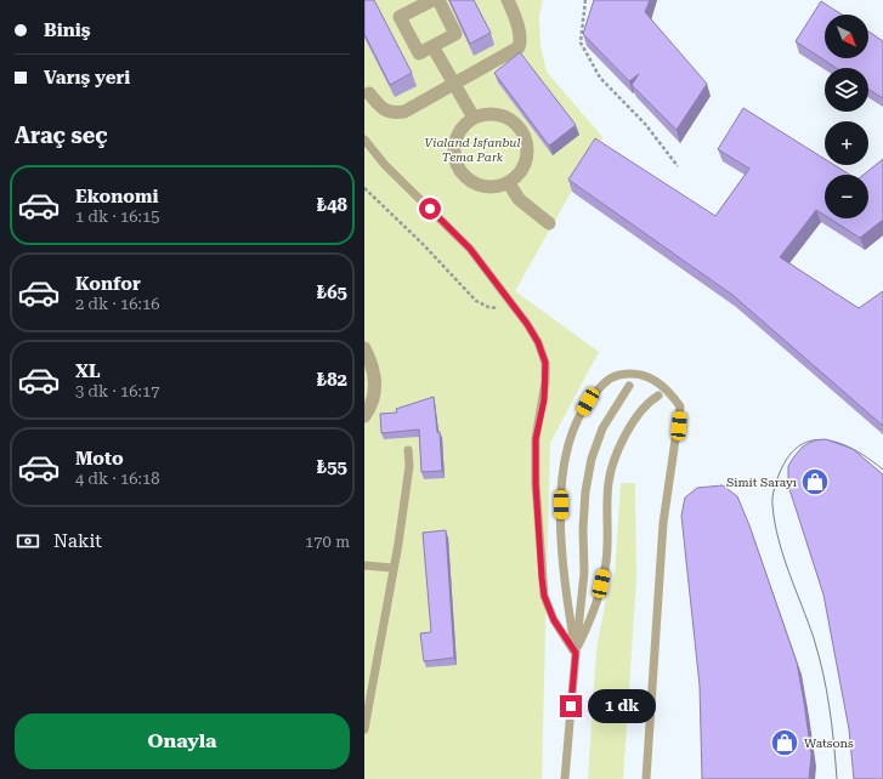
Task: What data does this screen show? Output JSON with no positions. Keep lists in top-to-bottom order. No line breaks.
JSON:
{"parks":["Vialand İsfanbul Tema Park"],"places":{"shop":["Simit Sarayı","Watsons"]},"north":"bottom right","page":{"banner":["Biniş","Varış yeri"],"map_buttons":["+","−"],"heading":"Araç seç","list":[{"name":"Ekonomi","note":"1 dk · 16:15","value":"₺48"},{"name":"Konfor","note":"2 dk · 16:16","value":"₺65"},{"name":"XL","note":"3 dk · 16:17","value":"₺82"},{"name":"Moto","note":"4 dk · 16:18","value":"₺55"}],"pay":["Nakit","170 m"],"bubble":"1 dk","buttons":"Onayla"}}
